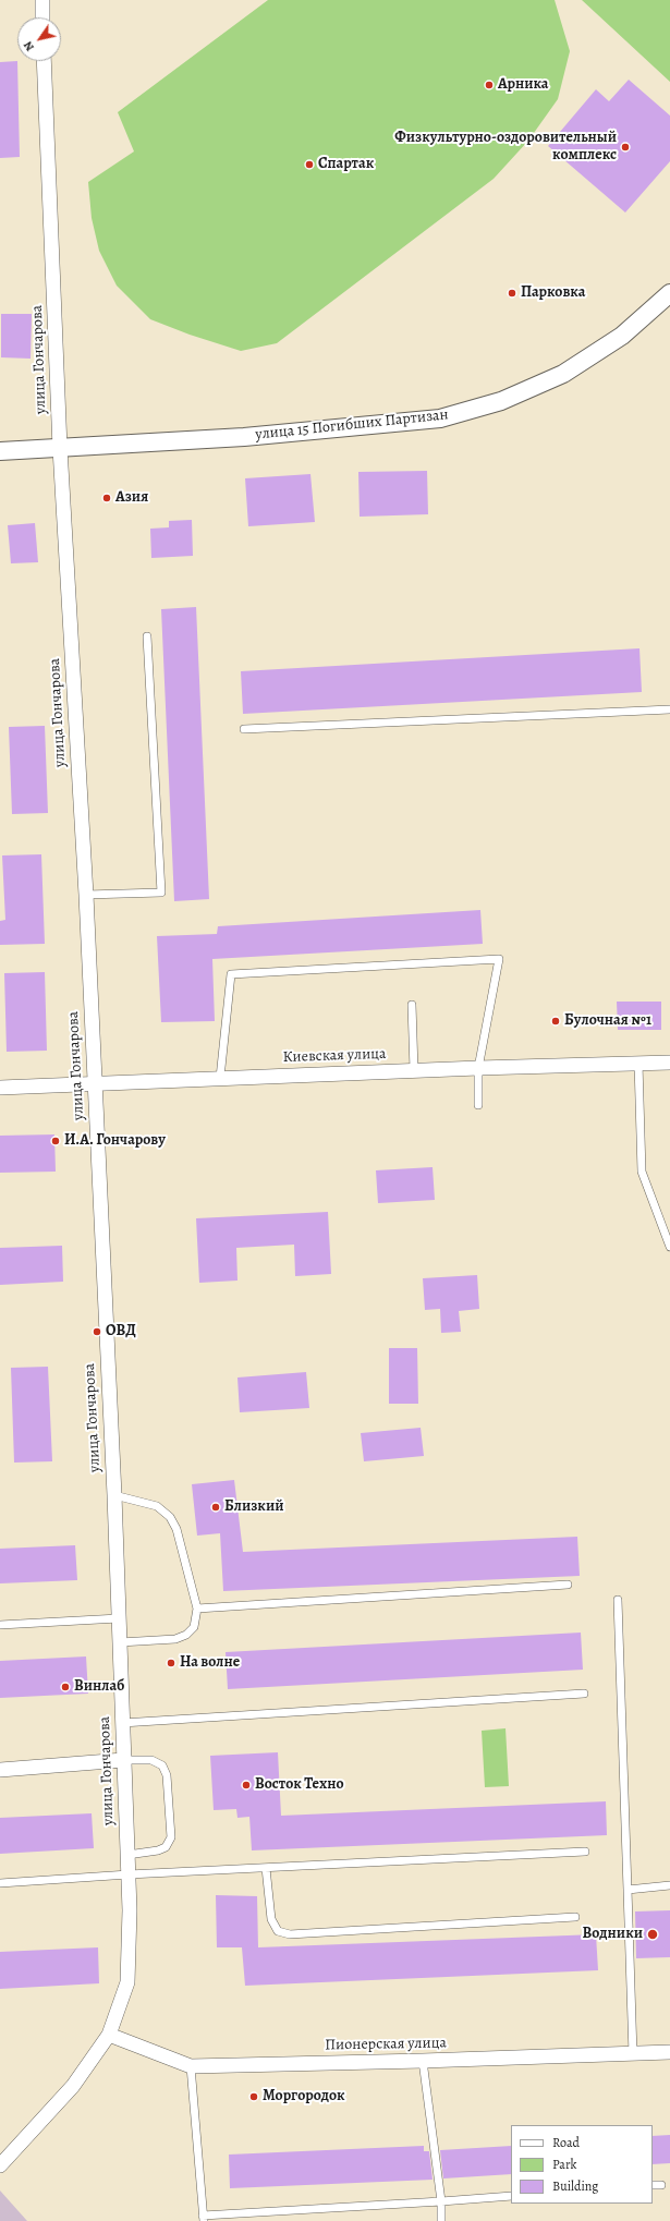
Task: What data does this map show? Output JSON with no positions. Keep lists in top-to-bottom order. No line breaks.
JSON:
{"streets":{"street":["улица Гончарова","улица 15 Погибших Партизан","Киевская улица","Пионерская улица"]},"crossings":[["улица Гончарова","улица 15 Погибших Партизан"],["улица Гончарова","Киевская улица"],["улица Гончарова","Пионерская улица"]],"places":["Арника","Физкультурно-оздоровительный комплекс","Спартак","Парковка","Азия","Булочная №1","И.А. Гончарову","ОВД","Близкий","На волне","Винлаб","Восток Техно","Водники","Моргородок"],"legend":["Road","Park","Building"],"north":"bottom left"}
